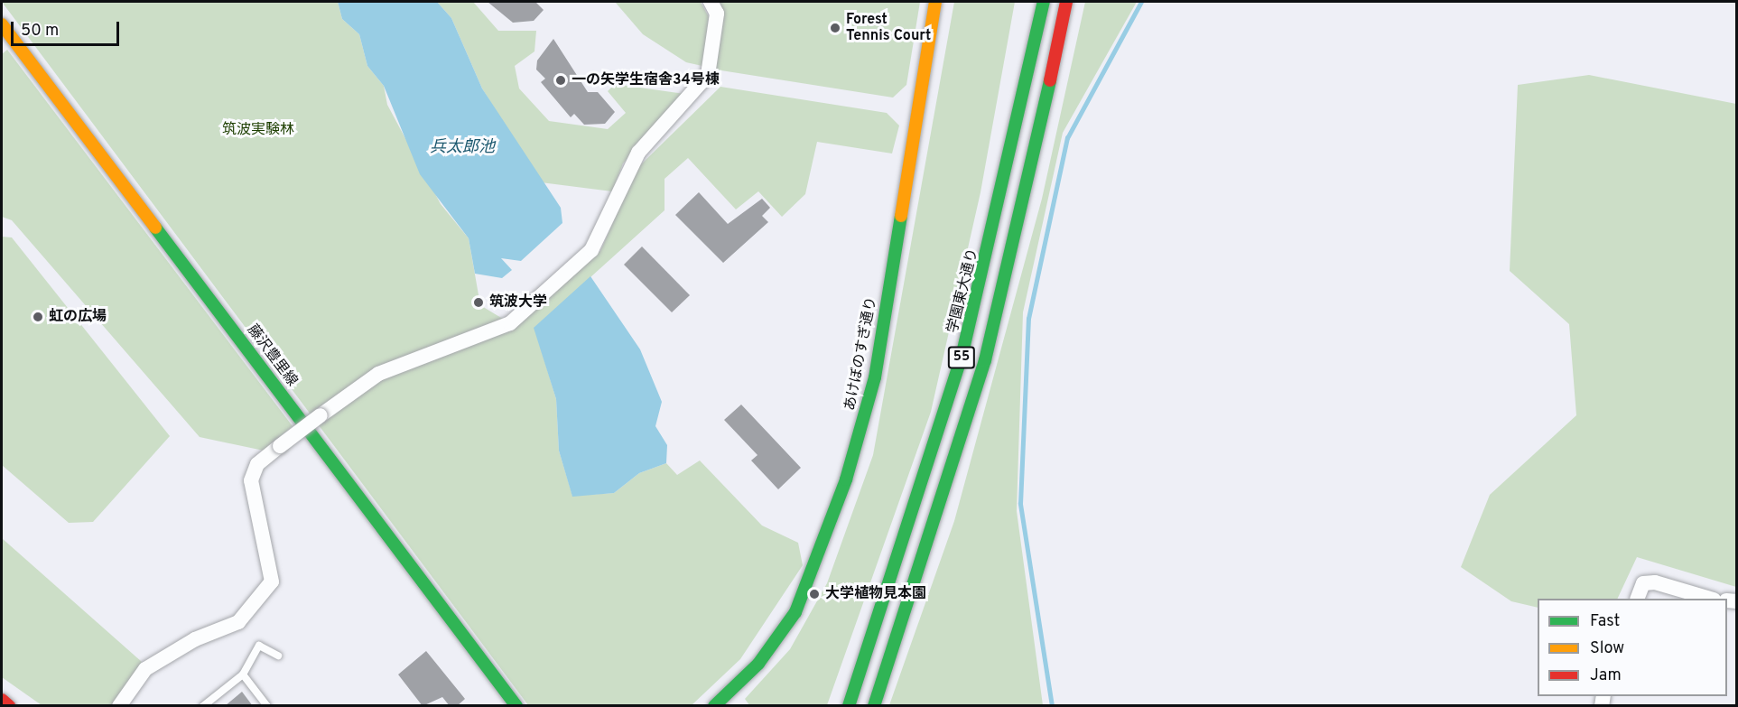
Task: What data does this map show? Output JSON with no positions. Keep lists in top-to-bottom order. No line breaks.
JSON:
{"streets":{"main road":["学園東大通り","あけぼのすぎ通り","藤沢豊里線","55"]},"water":["兵太郎池"],"parks":["筑波実験林"],"places":["Forest Tennis Court","一の矢学生宿舎34号棟","筑波大学","虹の広場","大学植物見本園"],"legend":["Fast","Slow","Jam"],"scale_bar":"50 m"}
